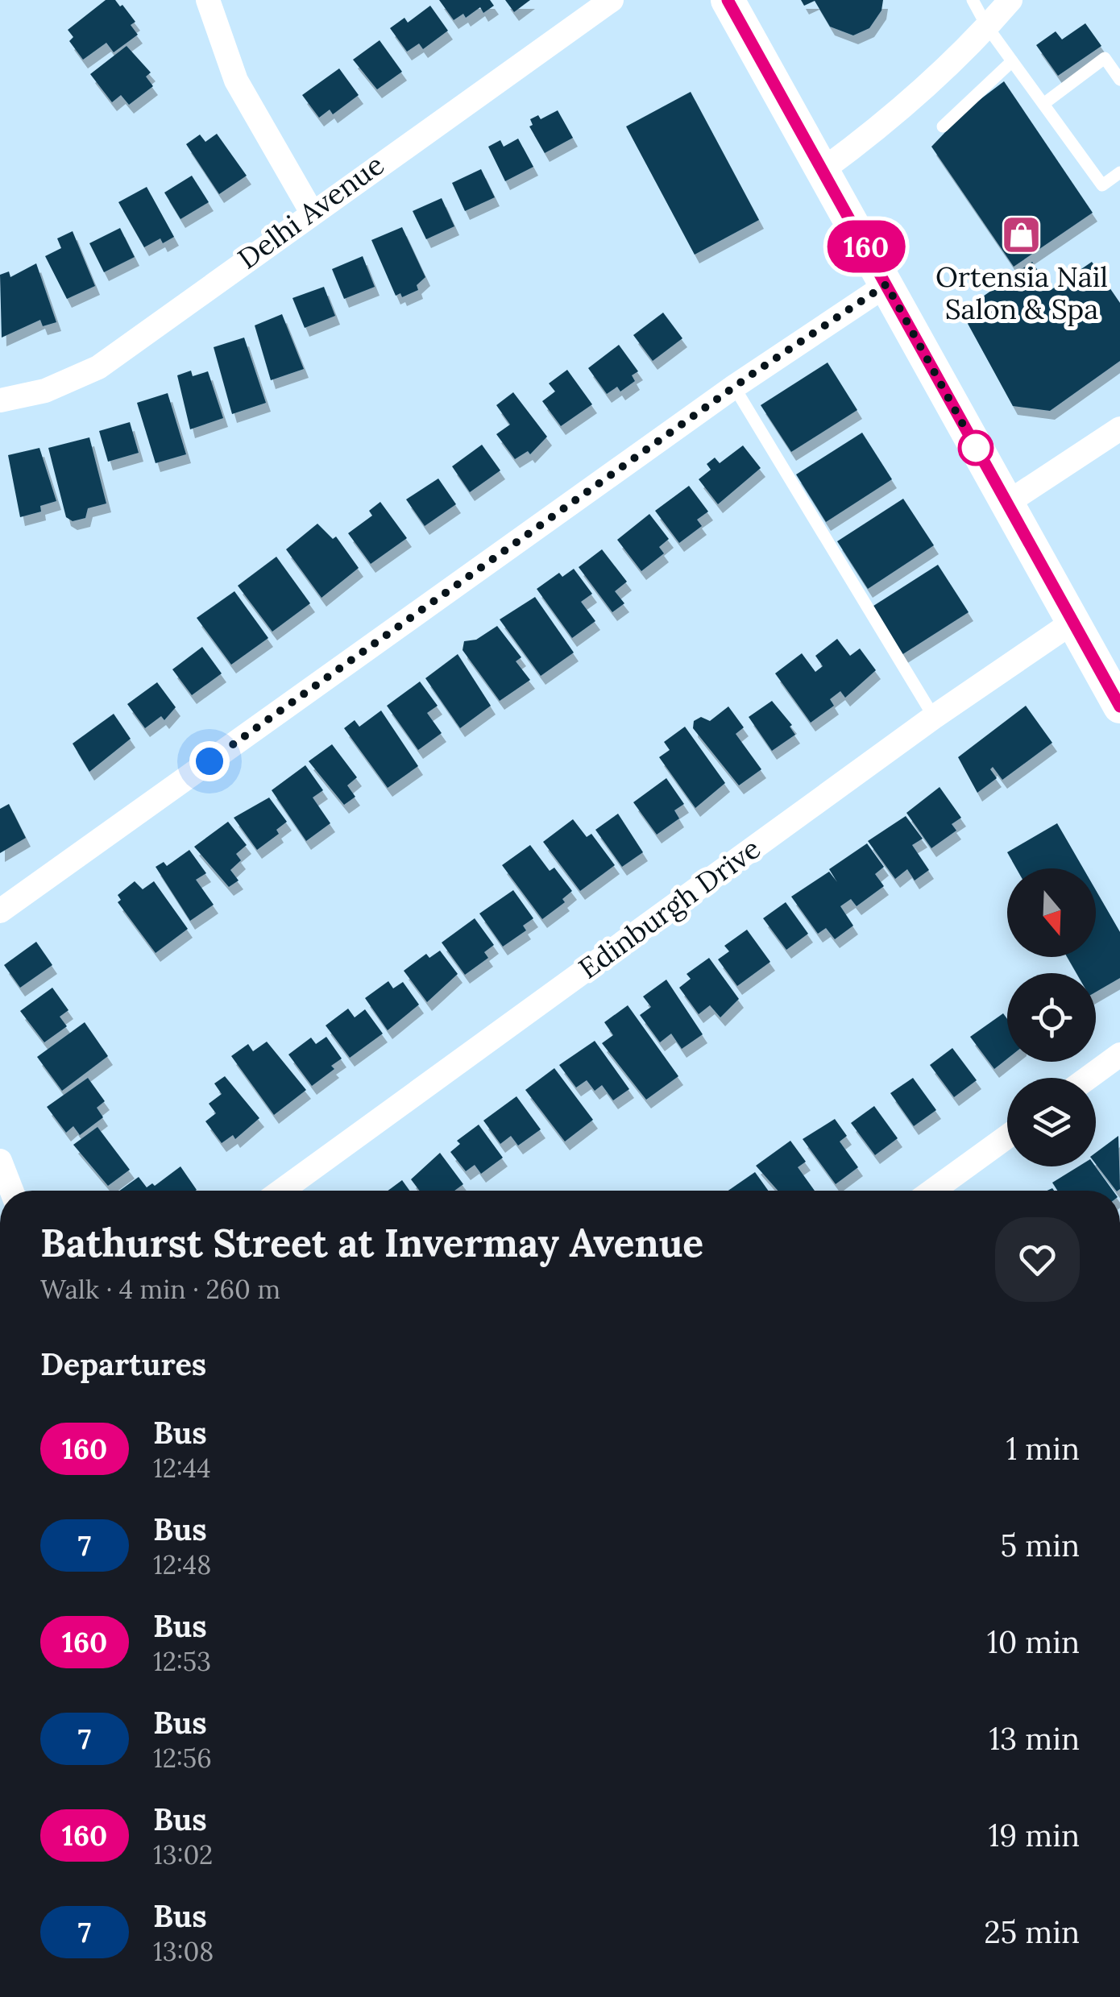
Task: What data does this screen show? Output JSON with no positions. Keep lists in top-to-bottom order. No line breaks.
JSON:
{"streets":{"street":["Delhi Avenue","Edinburgh Drive"]},"places":{"shop":["Ortensia Nail Salon & Spa"]},"lines":["bus line 160"],"north":"bottom","page":{"on_map":"160","heading":[["Bathurst Street at Invermay Avenue","Walk · 4 min · 260 m"],"Departures"],"list":[{"mark":"160","name":"Bus","note":"12:44","value":"1 min"},{"mark":"7","name":"Bus","note":"12:48","value":"5 min"},{"mark":"160","name":"Bus","note":"12:53","value":"10 min"},{"mark":"7","name":"Bus","note":"12:56","value":"13 min"},{"mark":"160","name":"Bus","note":"13:02","value":"19 min"},{"mark":"7","name":"Bus","note":"13:08","value":"25 min"}]}}
